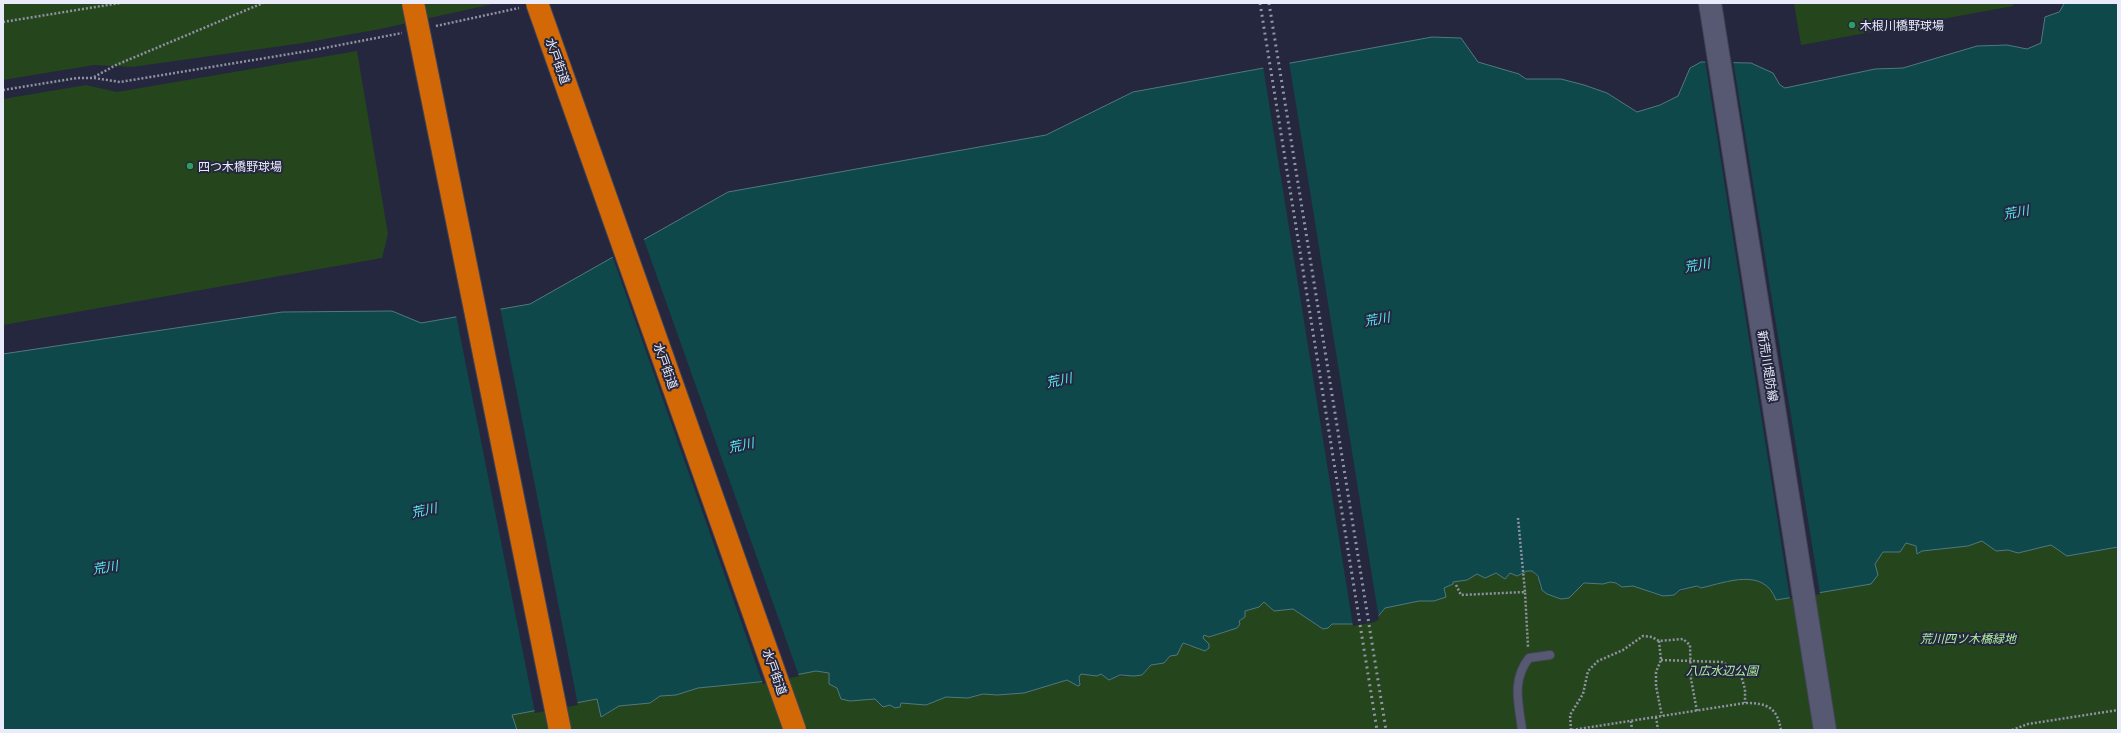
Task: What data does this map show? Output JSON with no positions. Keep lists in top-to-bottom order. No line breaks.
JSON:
{"streets":{"highway":["水戸街道"],"main road":["新荒川堤防線"]},"water":["荒川"],"parks":["荒川四ツ木橋緑地","八広水辺公園"],"places":["木根川橋野球場","四つ木橋野球場"]}
